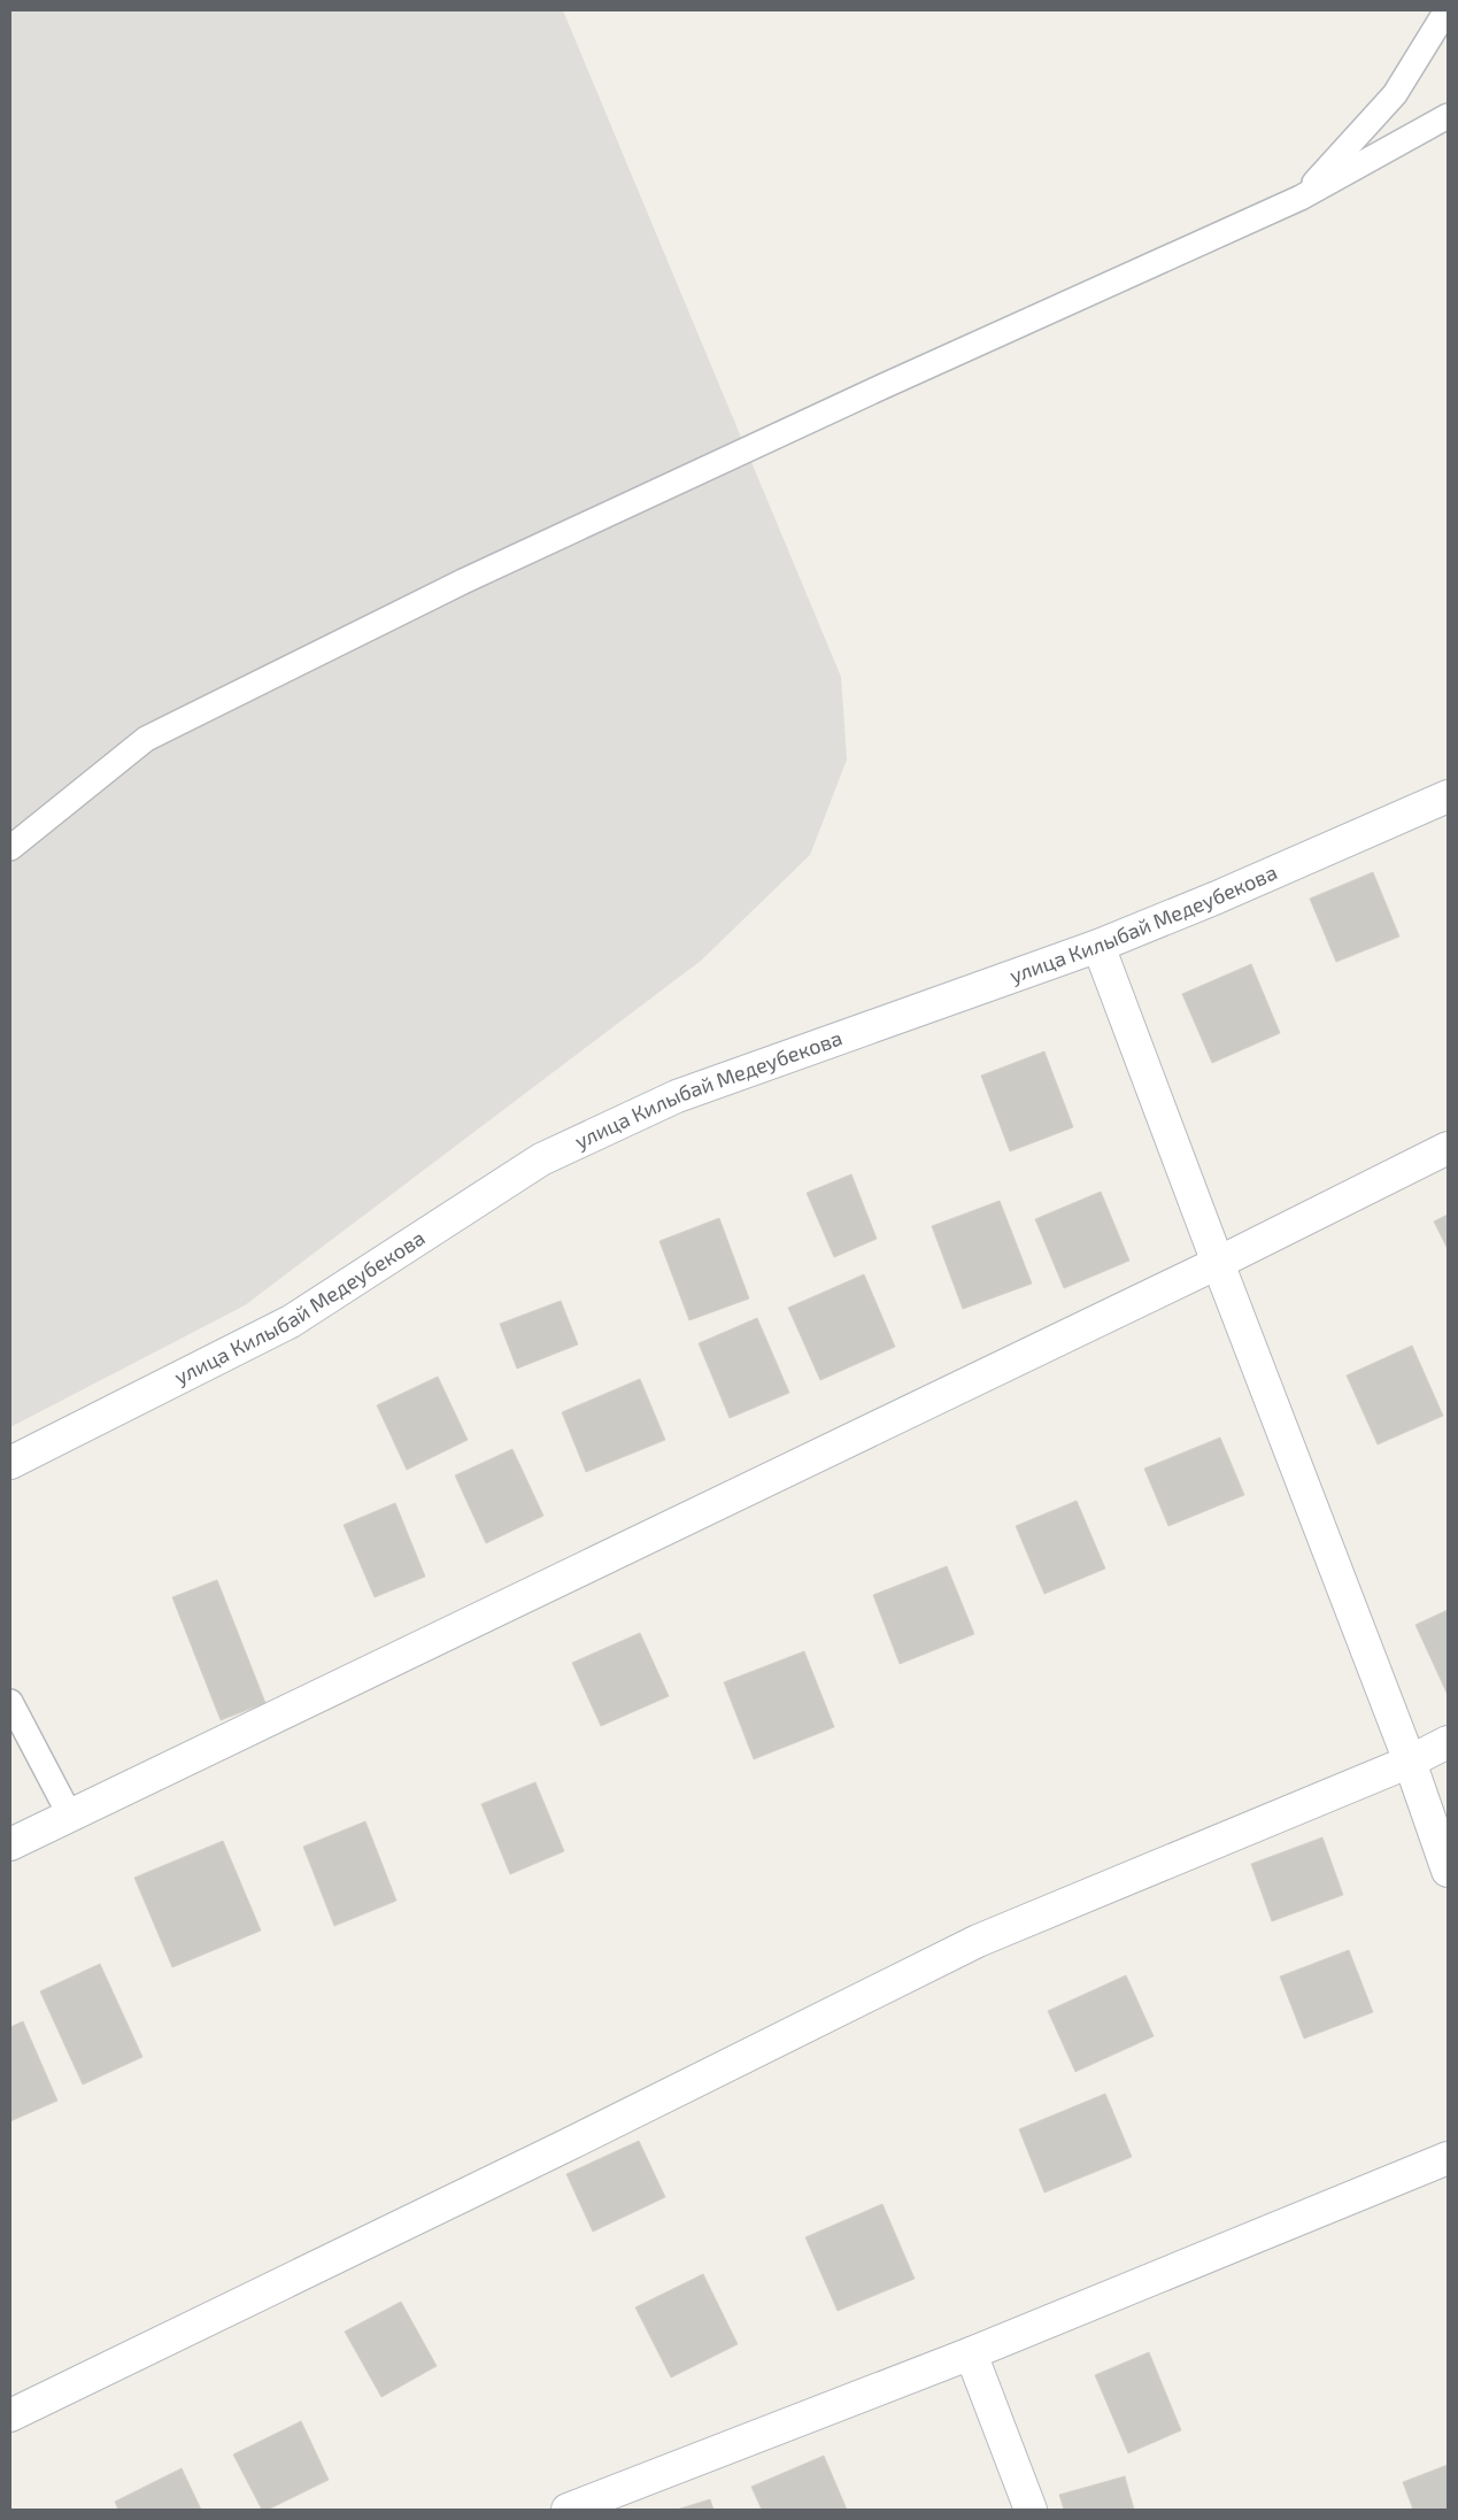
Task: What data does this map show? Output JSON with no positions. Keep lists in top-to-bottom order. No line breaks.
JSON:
{"streets":{"street":["улица Килыбай Медеубекова"]}}
